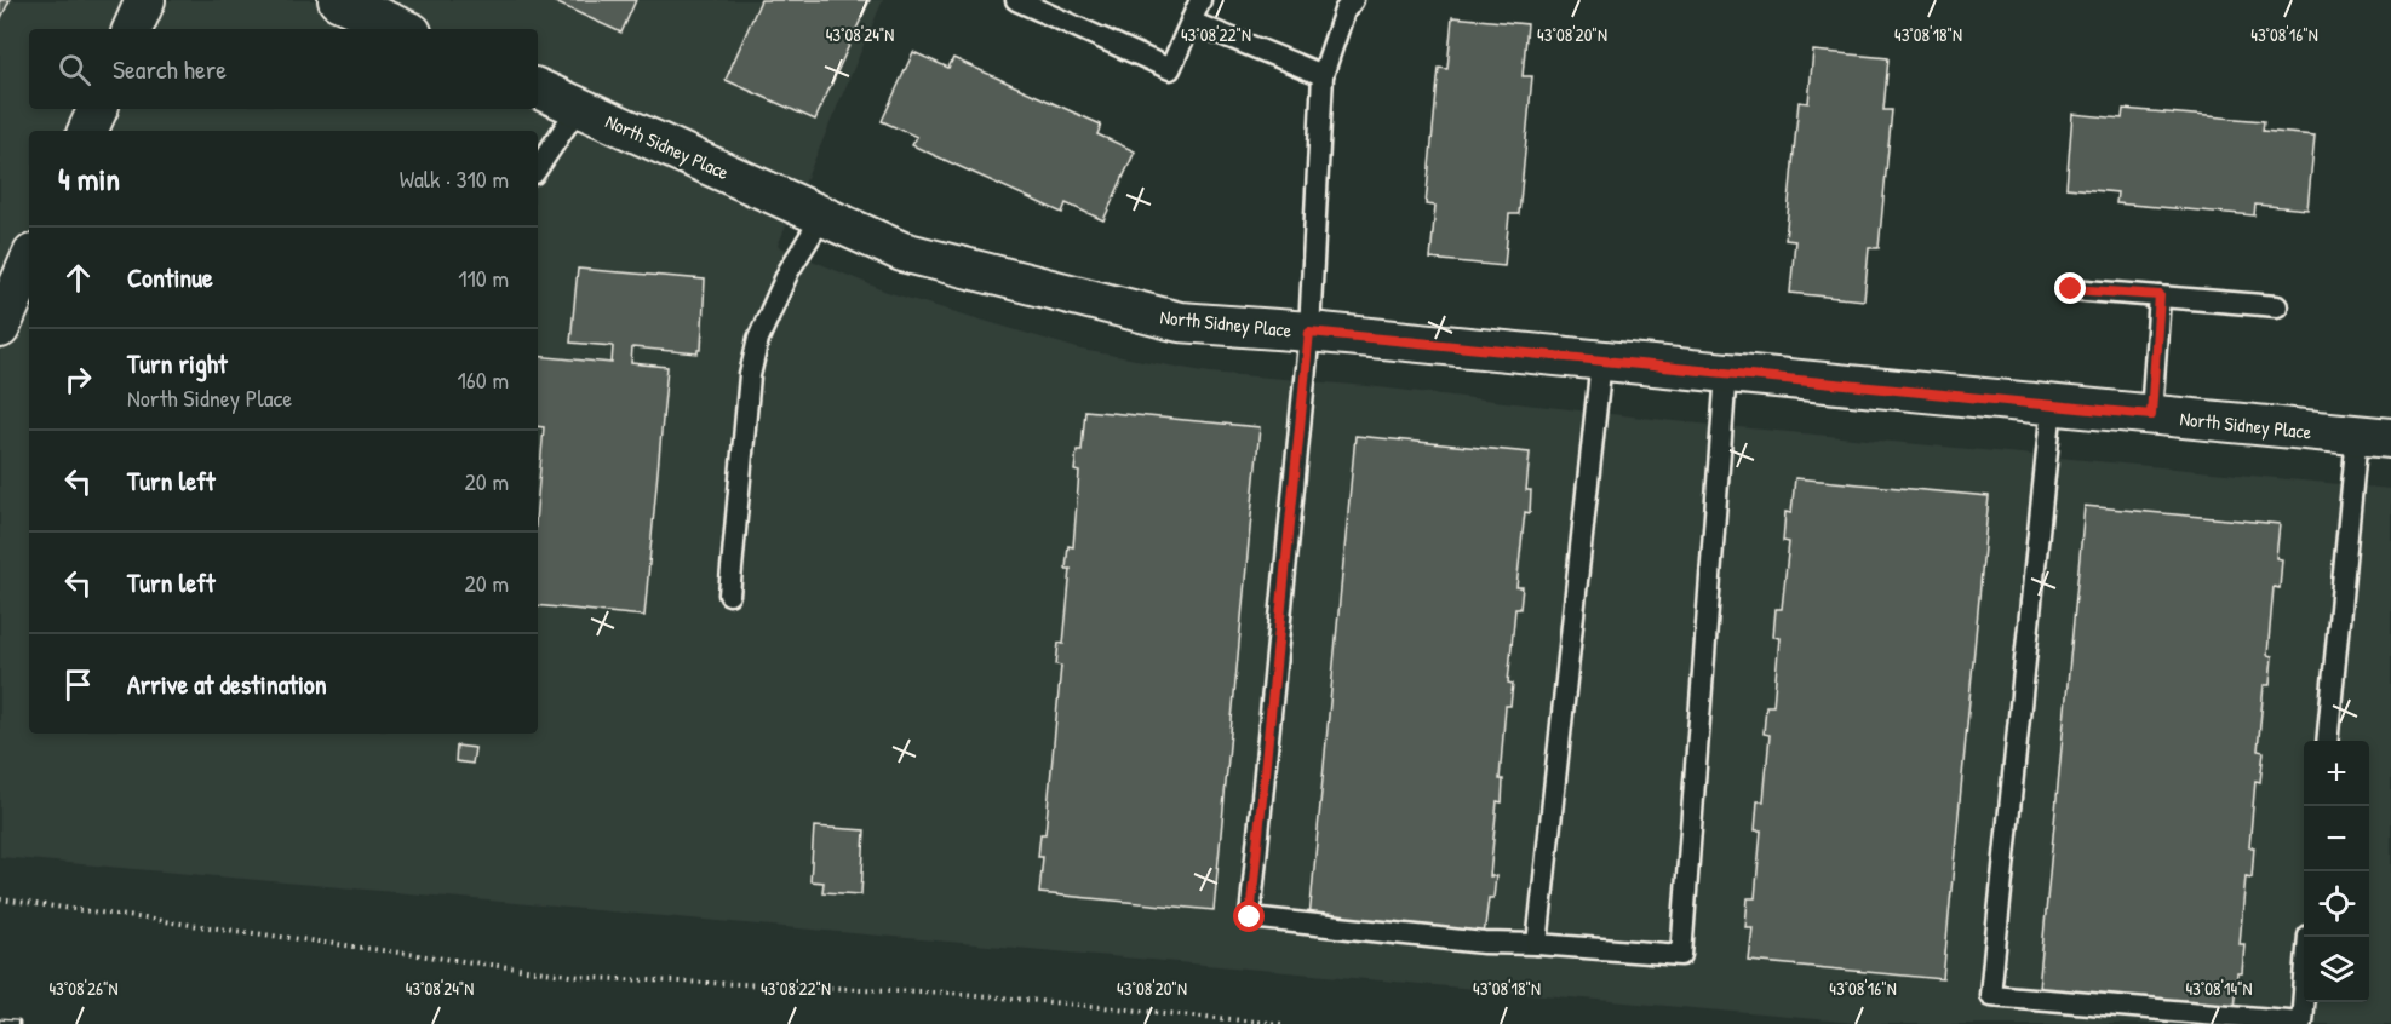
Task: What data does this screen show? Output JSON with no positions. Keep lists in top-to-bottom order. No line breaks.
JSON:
{"streets":{"street":["North Sidney Place"]},"page":{"search":"Search here","heading":["4 min","Walk · 310 m"],"list":[["Continue","110 m"],["Turn right","North Sidney Place","160 m"],["Turn left","20 m"],["Turn left","20 m"],"Arrive at destination"],"map_buttons":["+","−"]},"coordinates":["43°08'22\"N","43°08'20\"N","43°08'18\"N","43°08'16\"N","43°08'24\"N","43°08'26\"N","43°08'14\"N"]}
